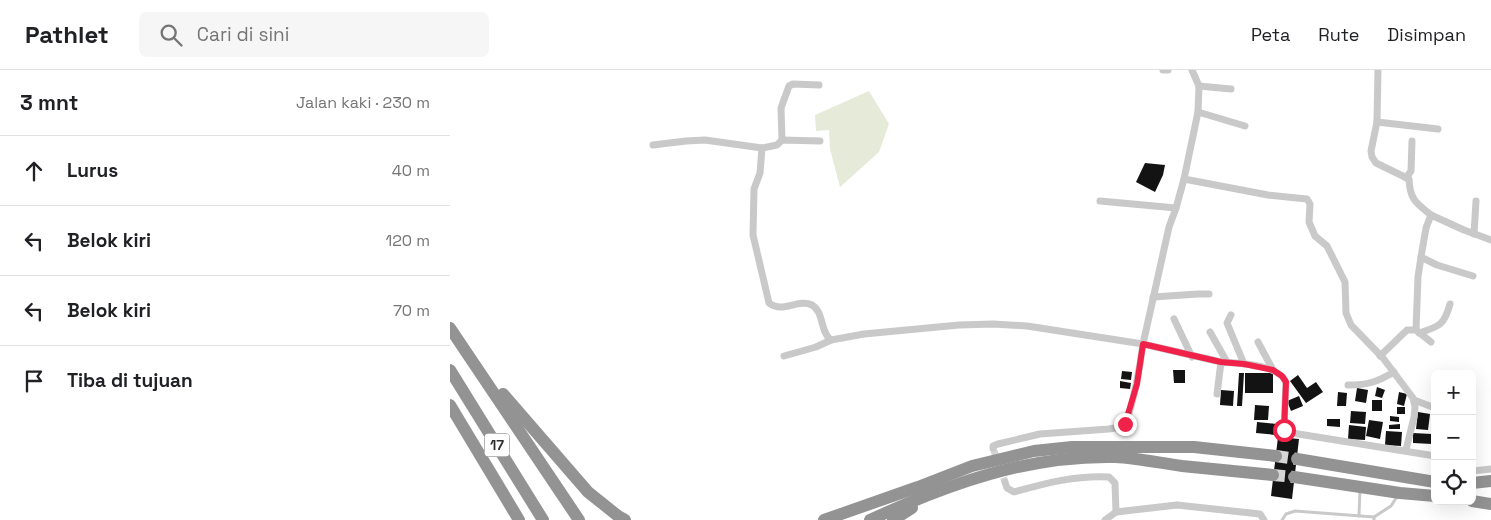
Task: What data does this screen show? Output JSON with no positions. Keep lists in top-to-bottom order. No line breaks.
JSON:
{"streets":{"highway":["17"]},"page":{"header":"Pathlet","search":"Cari di sini","nav":["Peta","Rute","Disimpan"],"heading":["3 mnt","Jalan kaki · 230 m"],"list":[["Lurus","40 m"],["Belok kiri","120 m"],["Belok kiri","70 m"],"Tiba di tujuan"],"map_buttons":["+","−"]}}
